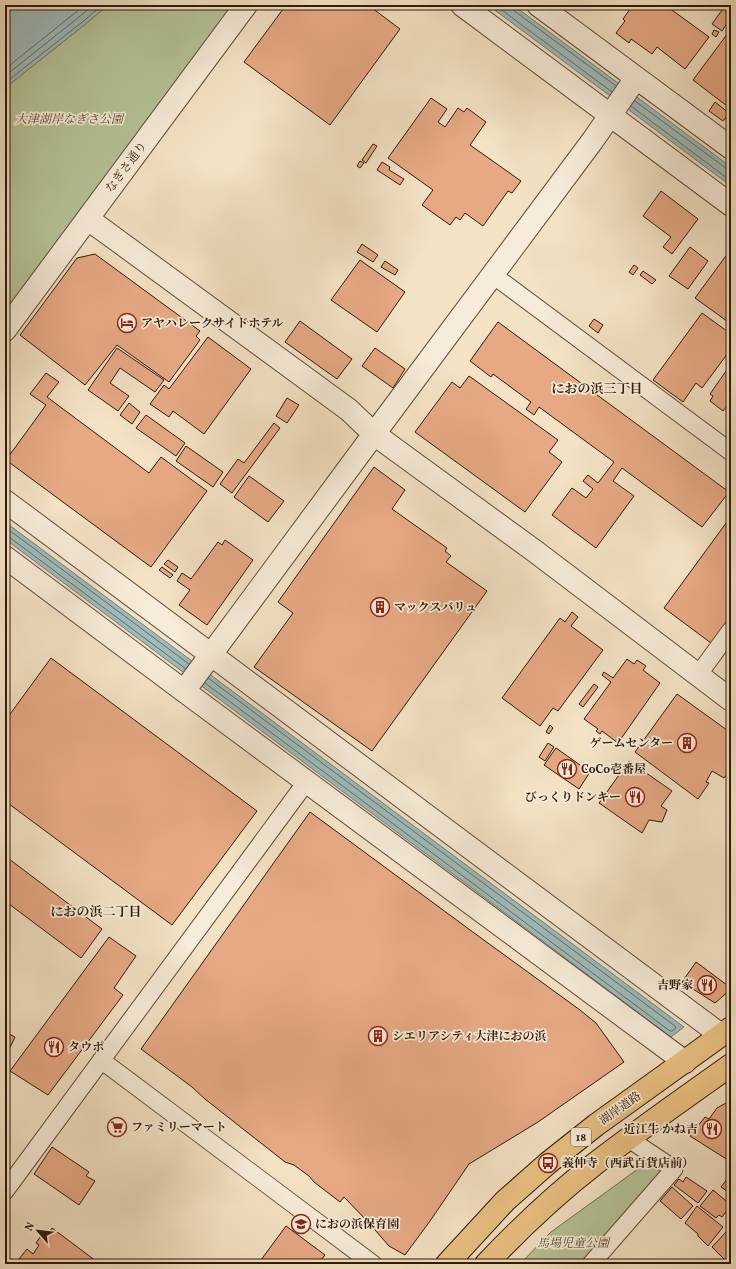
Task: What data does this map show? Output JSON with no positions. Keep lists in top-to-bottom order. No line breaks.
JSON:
{"streets":{"main road":["湖岸道路","18"],"street":["なぎさ通り"]},"districts":["におの浜三丁目","におの浜二丁目"],"parks":["大津湖岸なぎさ公園","馬場児童公園"],"places":{"hotel":["アヤハレークサイドホテル"],"building":["マックスバリュ","ゲームセンター","シエリアシティ大津におの浜"],"restaurant":["CoCo壱番屋","びっくりドンキー","吉野家","タウポ","近江牛 かね吉"],"supermarket":["ファミリーマート"],"bus stop":["義仲寺（西武百貨店前）"],"school or university":["におの浜保育園"]},"north":"top left"}
